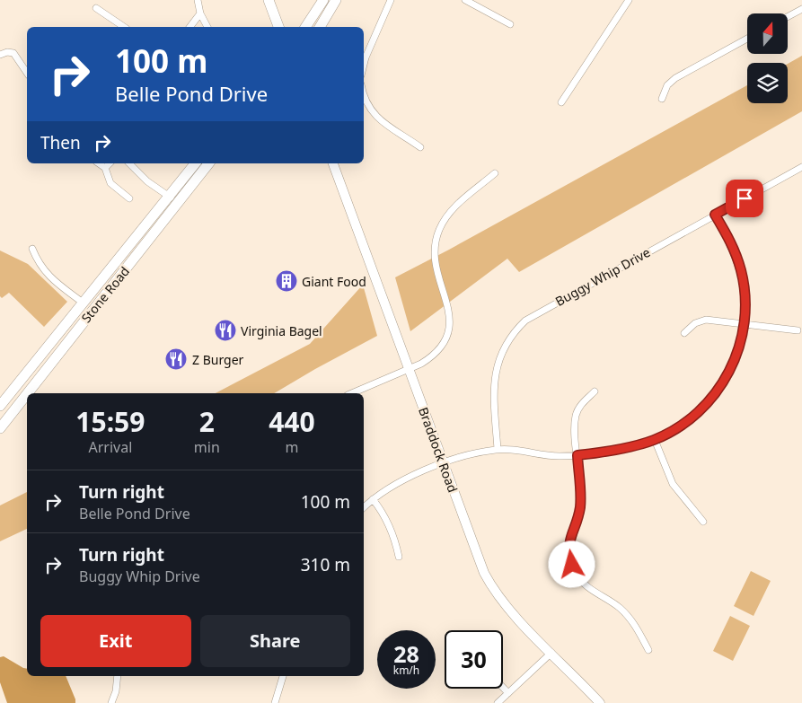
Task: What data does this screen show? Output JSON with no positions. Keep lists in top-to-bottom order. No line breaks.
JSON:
{"streets":{"main road":["Stone Road","Braddock Road"],"street":["Buggy Whip Drive"]},"places":{"building":["Giant Food"],"restaurant":["Virginia Bagel","Z Burger"]},"north":"top","page":{"turn":["100 m","Belle Pond Drive"],"then":"Then","eta":["15:59","Arrival","2","min","440","m"],"list":[{"name":"Turn right","note":"Belle Pond Drive","value":"100 m"},{"name":"Turn right","note":"Buggy Whip Drive","value":"310 m"}],"buttons":["Exit","Share"],"speed":"28 km/h","limit":"30"}}
